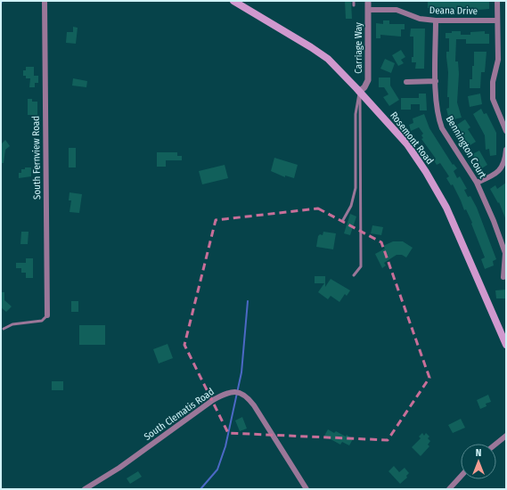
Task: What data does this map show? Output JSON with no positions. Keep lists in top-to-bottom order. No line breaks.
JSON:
{"streets":{"main road":["Rosemont Road"],"street":["Deana Drive","Carriage Way","Bennington Court","South Fernview Road","South Clematis Road"]},"crossings":[["Deana Drive","Carriage Way"],["Deana Drive","Bennington Court"],["Carriage Way","Rosemont Road"]],"north":"top"}
